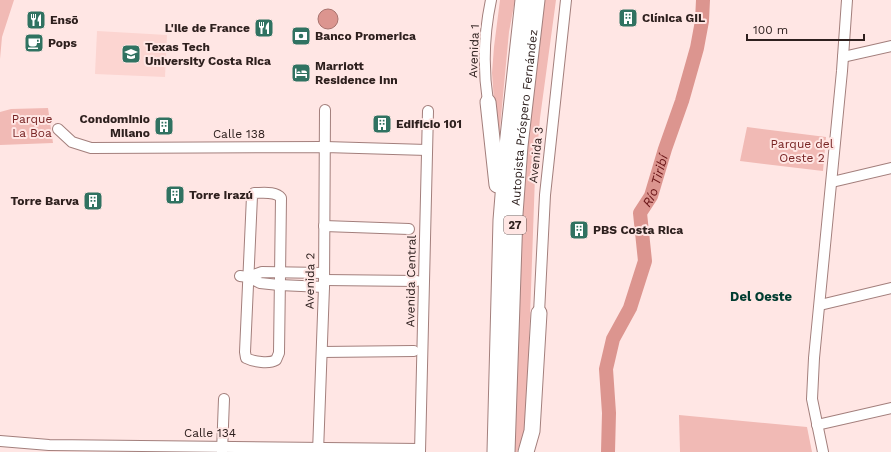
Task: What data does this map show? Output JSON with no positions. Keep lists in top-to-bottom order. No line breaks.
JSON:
{"streets":{"highway":["Autopista Próspero Fernández","27"],"street":["Avenida 1","Calle 138","Avenida 3","Avenida 2","Avenida Central","Calle 134"]},"crossings":[["Calle 138","Avenida 2"],["Calle 138","Avenida Central"],["Avenida 2","Calle 134"],["Avenida Central","Calle 134"]],"districts":["Del Oeste"],"water":["Río Tiribí"],"parks":["Parque La Boa","Parque del Oeste 2"],"places":{"building":["Clínica GIL","Edificio 101","Condominio Milano","Torre Irazú","Torre Barva","PBS Costa Rica"],"restaurant":["Ensō","L'ile de France"],"bank":["Banco Promerica"],"cafe":["Pops"],"school or university":["Texas Tech University Costa Rica"],"hotel":["Marriott Residence Inn"]},"scale_bar":"100 m"}
